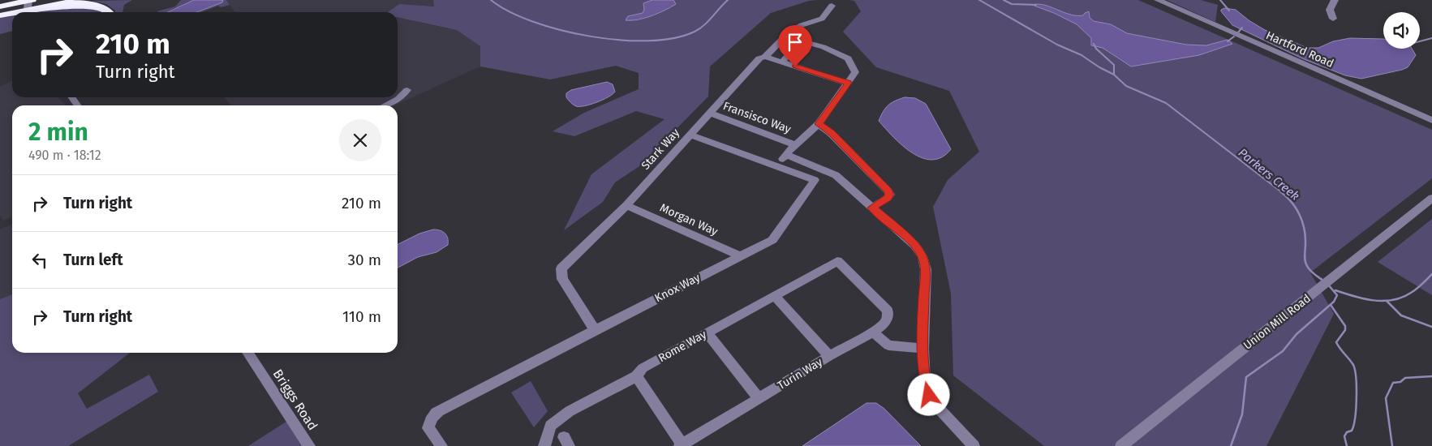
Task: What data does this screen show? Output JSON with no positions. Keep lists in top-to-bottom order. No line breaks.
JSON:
{"streets":{"street":["Hartford Road","Fransisco Way","Stark Way","Morgan Way","Knox Way","Union Mill Road","Rome Way","Turin Way","Briggs Road"]},"crossings":[["Fransisco Way","Stark Way"],["Stark Way","Morgan Way"],["Stark Way","Knox Way"],["Morgan Way","Knox Way"],["Rome Way","Turin Way"]],"water":["Parkers Creek"],"page":{"turn":["210 m","Turn right"],"heading":["2 min","490 m · 18:12"],"list":[{"name":"Turn right","value":"210 m"},{"name":"Turn left","value":"30 m"},{"name":"Turn right","value":"110 m"}]}}
